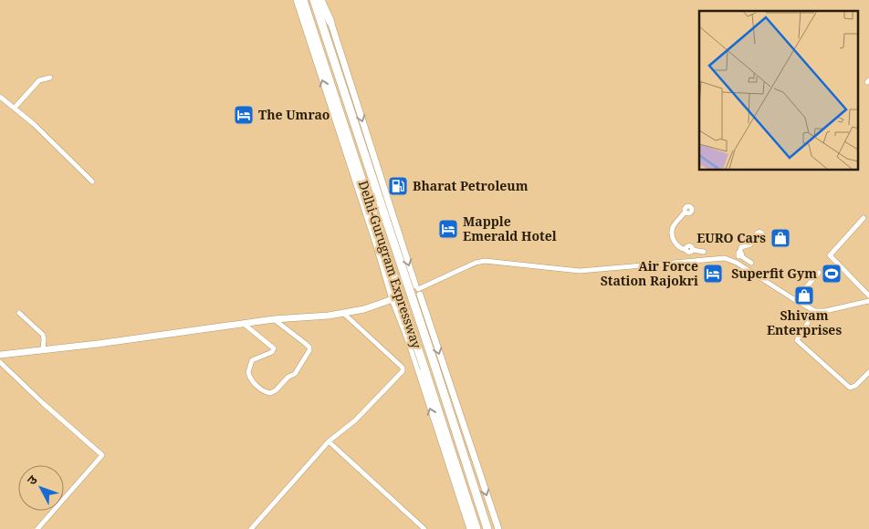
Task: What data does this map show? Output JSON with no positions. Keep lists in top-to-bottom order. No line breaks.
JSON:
{"streets":{"highway":["Delhi-Gurugram Expressway"]},"places":{"hotel":["The Umrao","Mapple Emerald Hotel","Air Force Station Rajokri"],"fuel station":["Bharat Petroleum"],"shop":["EURO Cars","Shivam Enterprises"],"sports":["Superfit Gym"]},"north":"top left"}
